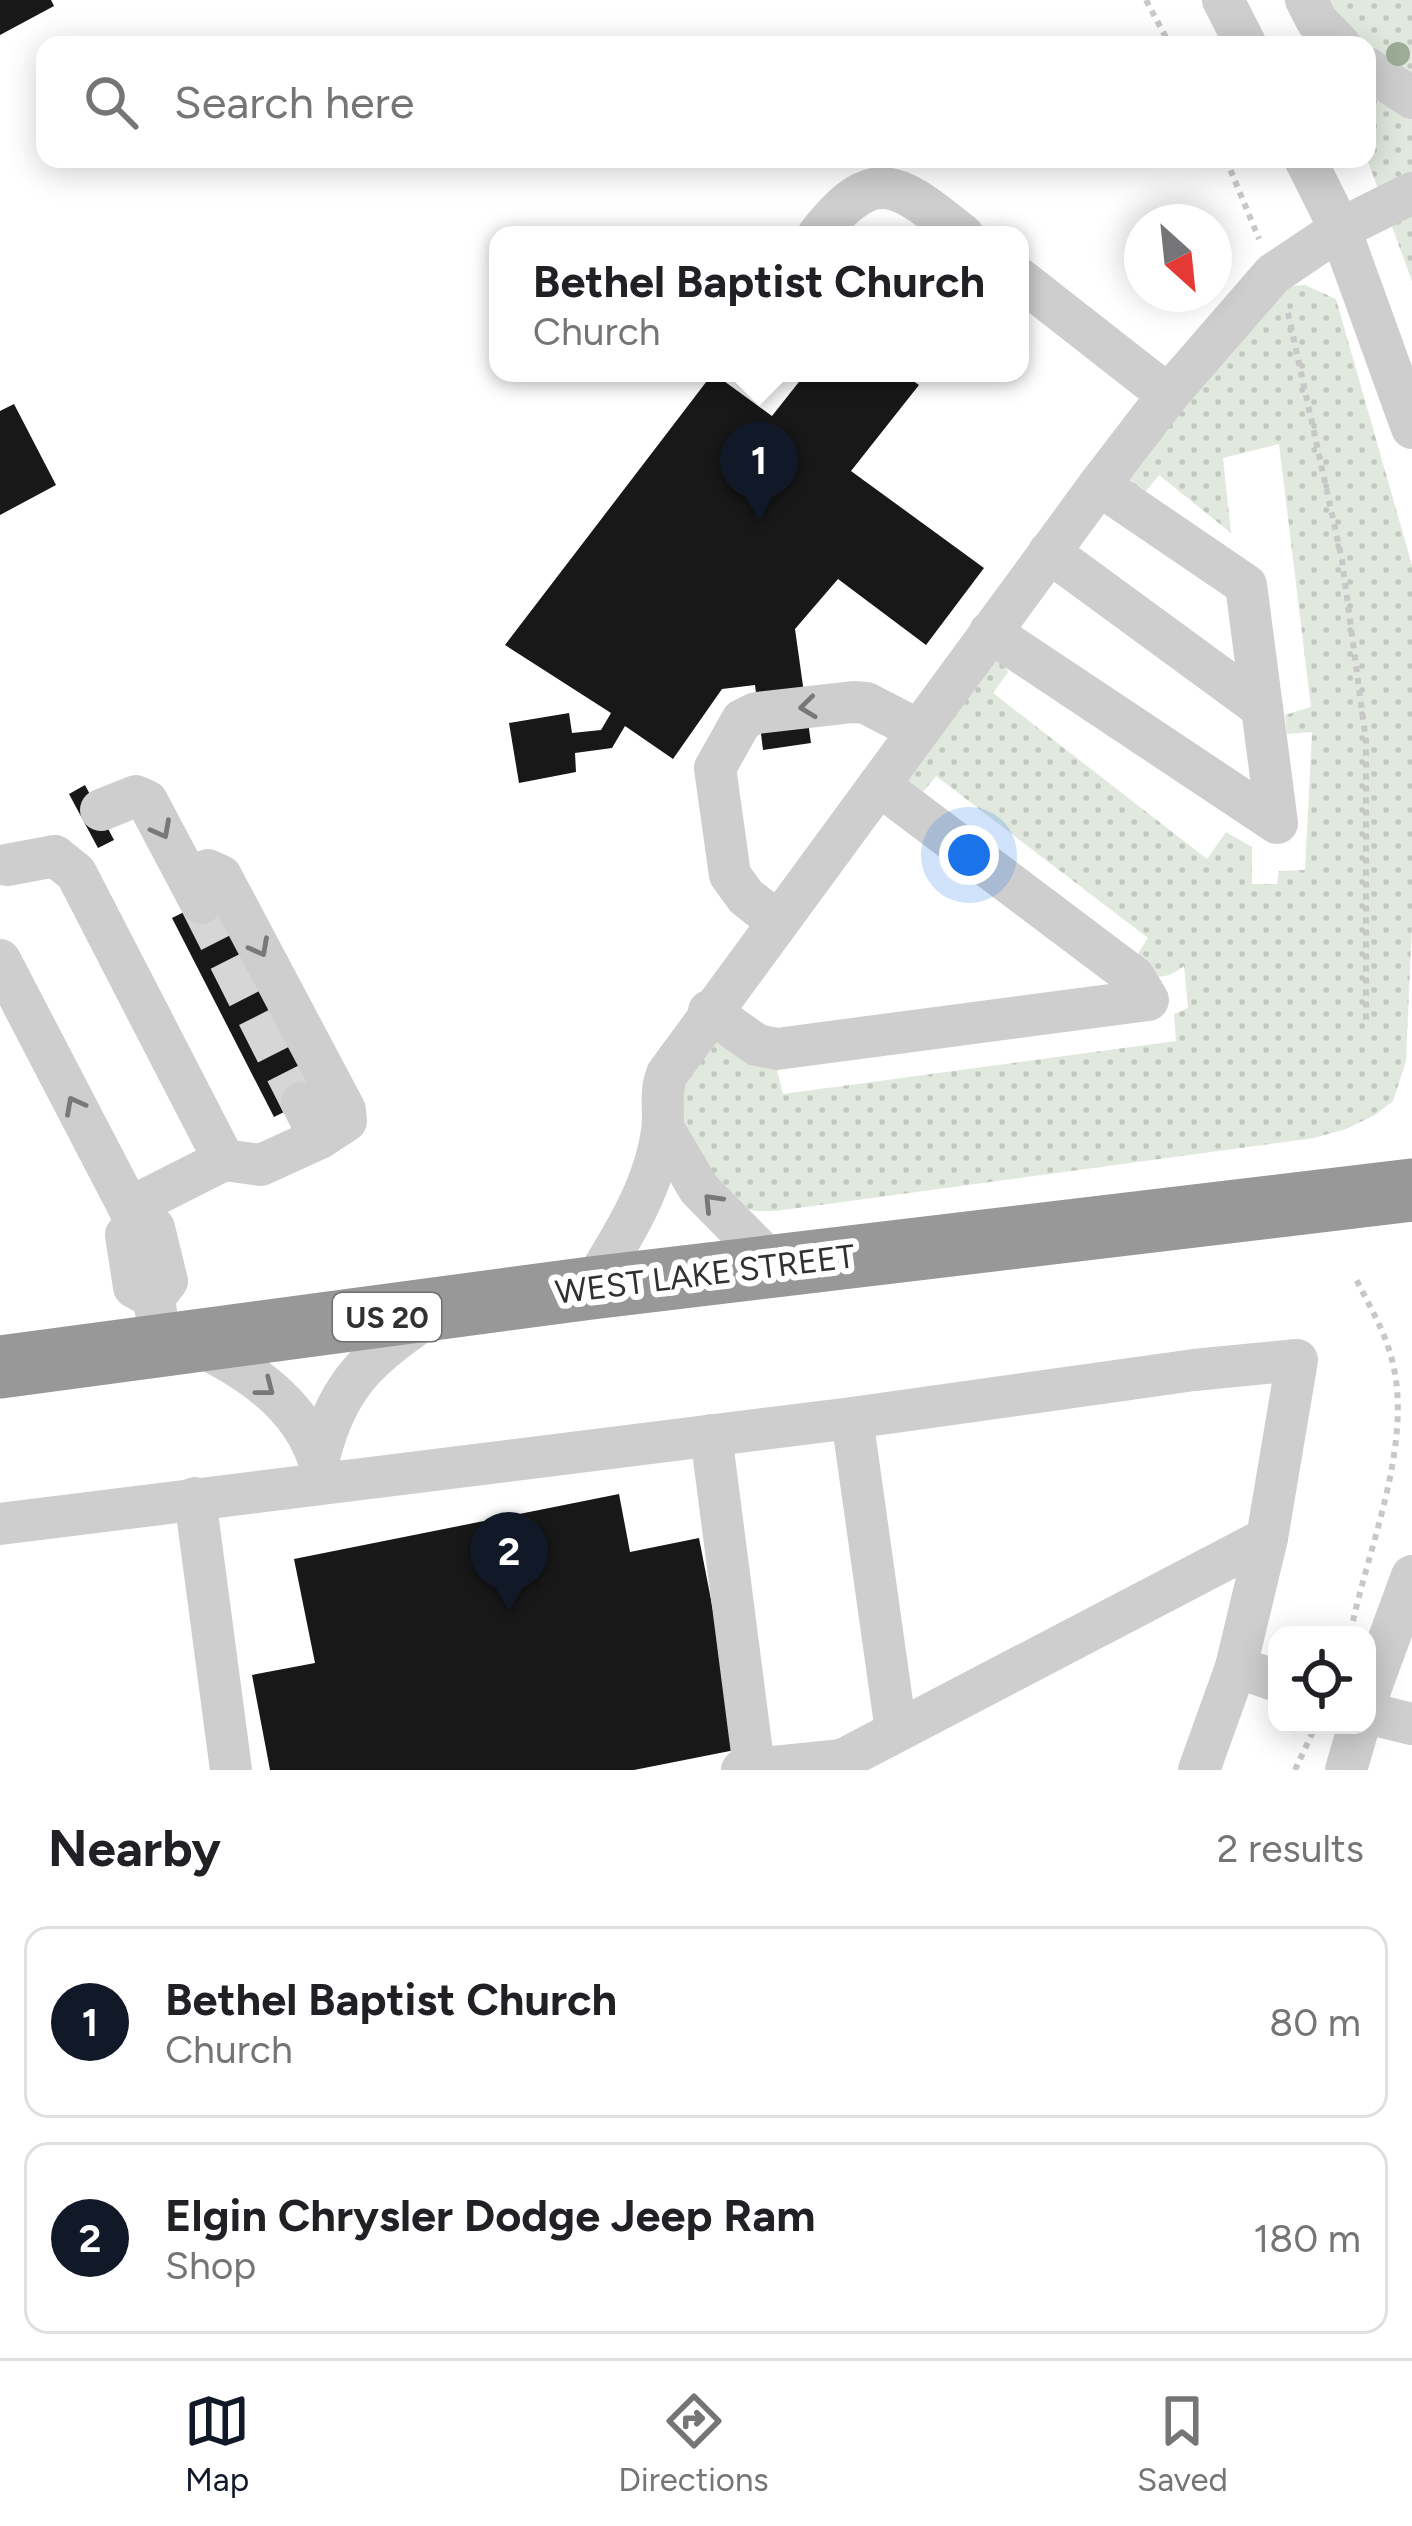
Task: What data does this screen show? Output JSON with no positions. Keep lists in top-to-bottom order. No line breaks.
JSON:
{"streets":{"highway":["WEST LAKE STREET","US 20"]},"north":"bottom right","page":{"search":"Search here","popup":["Bethel Baptist Church","Church"],"pins":["1","2"],"heading":["Nearby","2 results"],"list":[{"mark":"1","name":"Bethel Baptist Church","note":"Church","value":"80 m"},{"mark":"2","name":"Elgin Chrysler Dodge Jeep Ram","note":"Shop","value":"180 m"}],"nav":["Map","Directions","Saved"]}}
